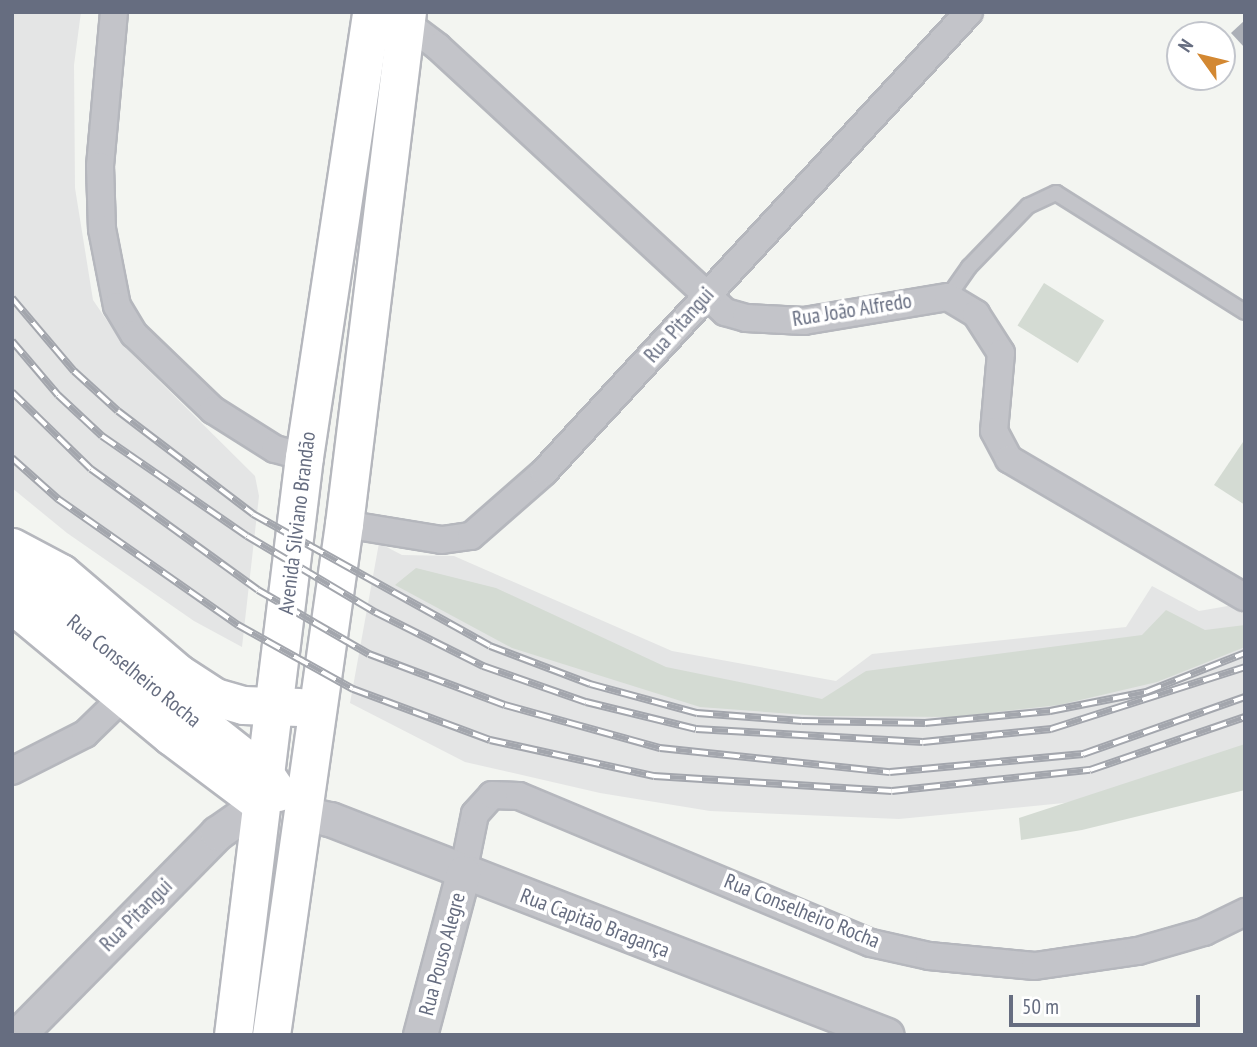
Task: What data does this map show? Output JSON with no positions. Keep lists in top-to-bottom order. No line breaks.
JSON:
{"streets":{"main road":["Avenida Silviano Brandão","Rua Conselheiro Rocha"],"street":["Rua João Alfredo","Rua Pitangui","Rua Capitão Bragança","Rua Pouso Alegre"]},"crossings":[["Rua João Alfredo","Rua Pitangui"],["Rua João Alfredo","Avenida Silviano Brandão"],["Rua Pitangui","Avenida Silviano Brandão"],["Rua Pitangui","Rua Conselheiro Rocha"],["Avenida Silviano Brandão","Rua Conselheiro Rocha"],["Rua Conselheiro Rocha","Rua Capitão Bragança"],["Rua Conselheiro Rocha","Rua Pouso Alegre"],["Rua Capitão Bragança","Rua Pouso Alegre"]],"scale_bar":"50 m","north":"top left"}
